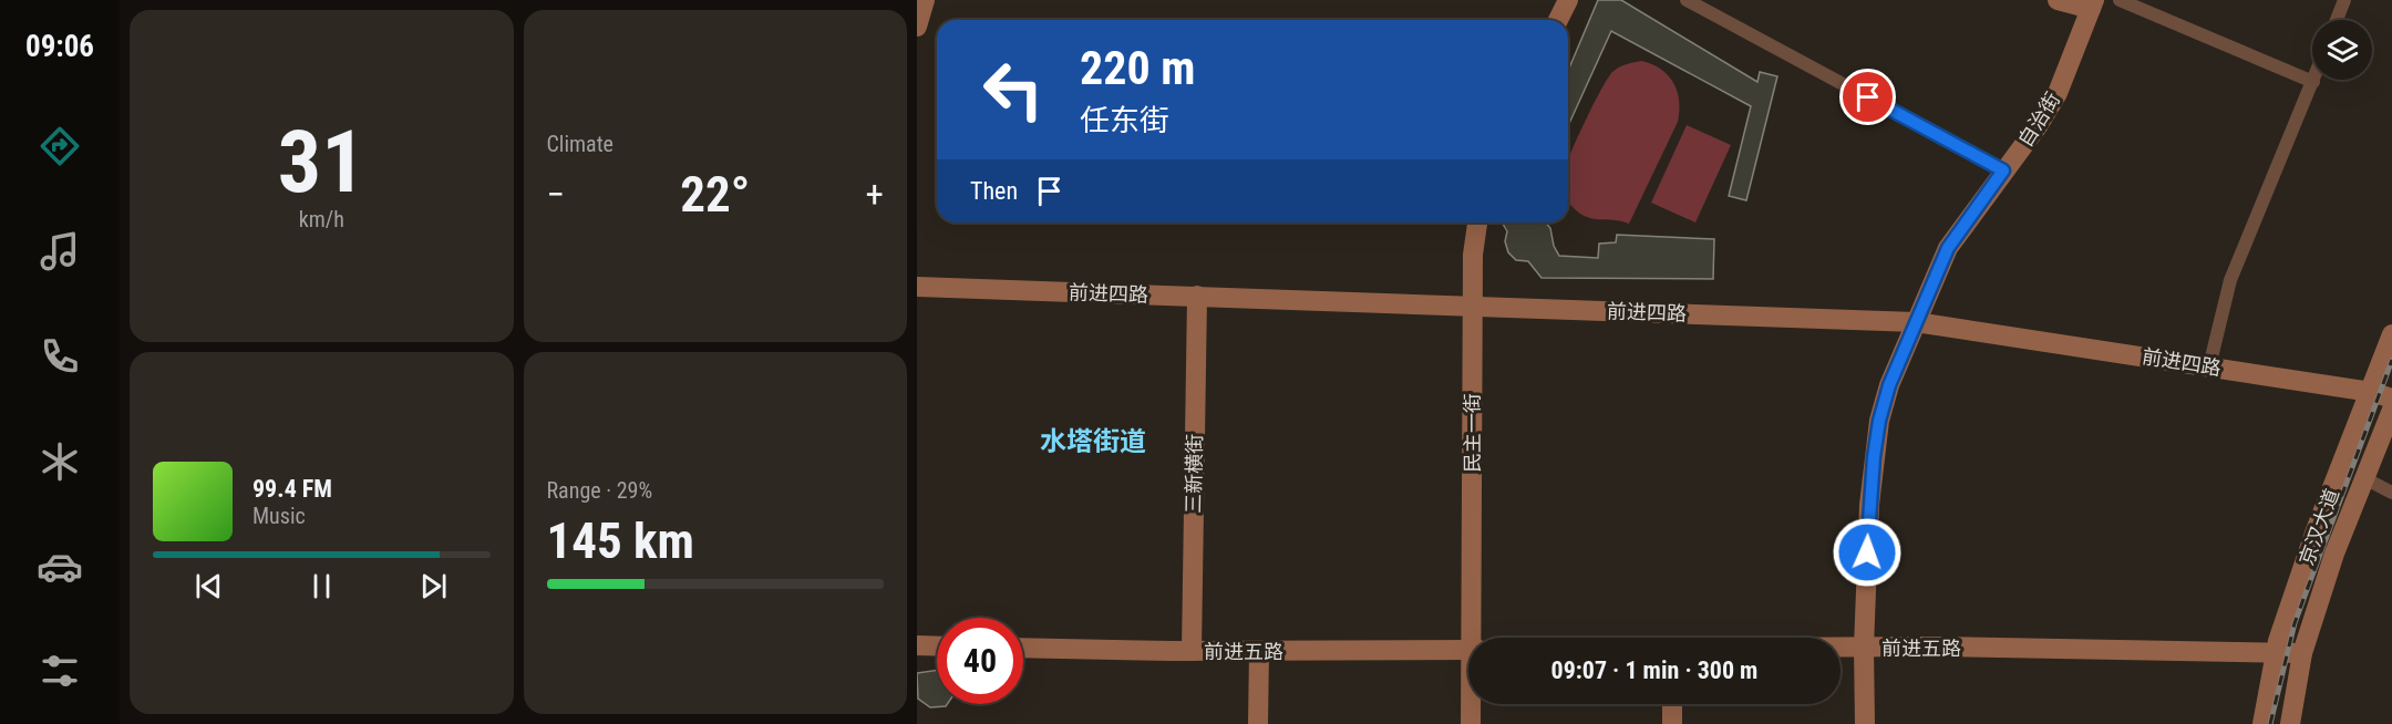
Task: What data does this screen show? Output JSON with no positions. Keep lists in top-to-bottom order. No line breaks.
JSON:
{"streets":{"street":["自治街","前进四路","民主一街","三新横街","京汉大道","前进五路"]},"crossings":[["自治街","前进四路"],["自治街","前进五路"],["前进四路","民主一街"],["前进四路","三新横街"],["前进四路","京汉大道"],["三新横街","前进五路"],["京汉大道","前进五路"]],"districts":["水塔街道"],"page":{"tabs":"09:06","tile":[["31","km/h"],"Climate",["Range · 29%","145 km"]],"turn":["220 m","任东街"],"then":"Then","heat":["−","22°","+"],"song":["99.4 FM","Music"],"limit":"40","trip":"09:07 · 1 min · 300 m"}}
